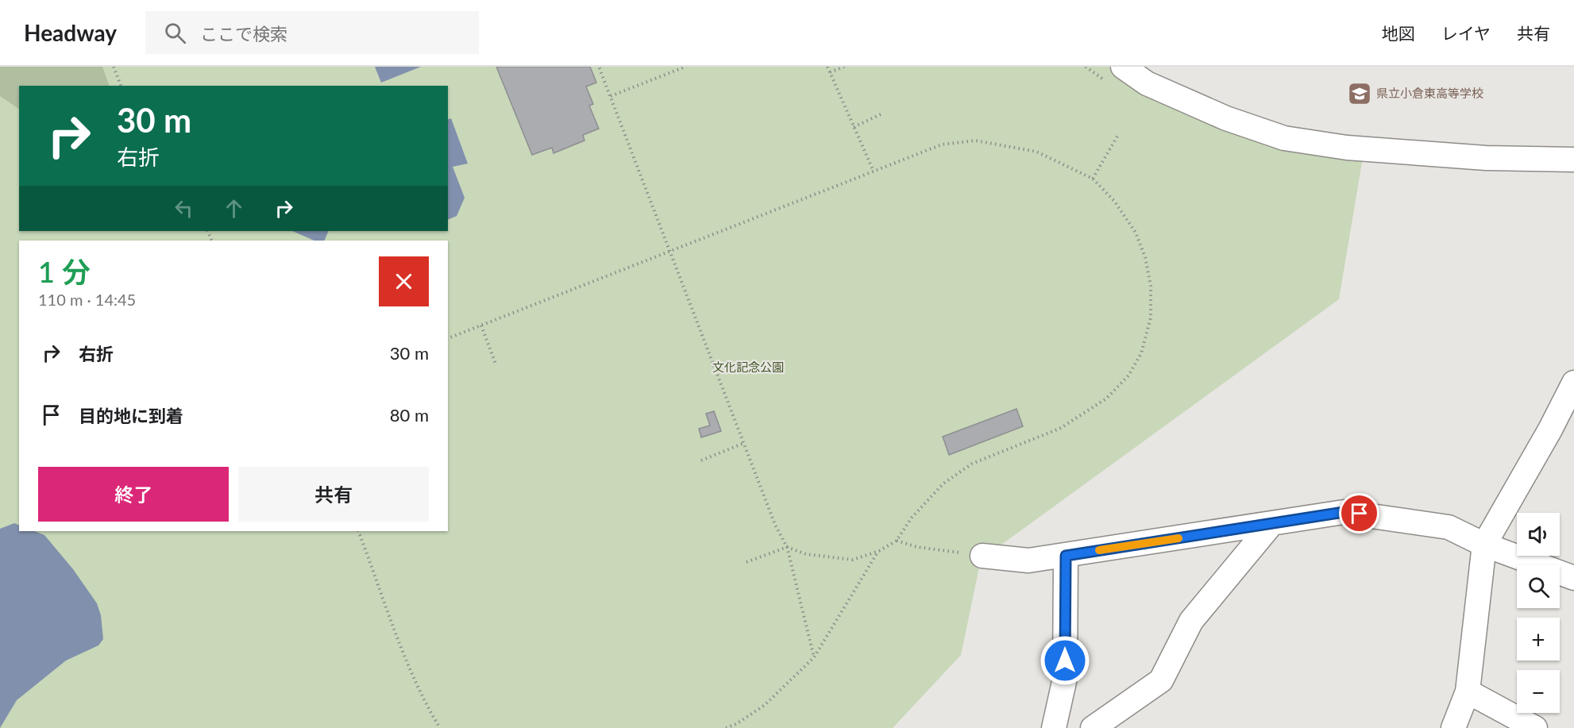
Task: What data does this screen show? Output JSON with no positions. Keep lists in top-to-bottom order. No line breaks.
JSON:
{"parks":["文化記念公園"],"places":{"school or university":["県立小倉東高等学校"]},"page":{"header":"Headway","search":"ここで検索","nav":["地図","レイヤ","共有"],"turn":["30 m","右折"],"heading":["1 分","110 m · 14:45"],"list":[{"name":"右折","value":"30 m"},{"name":"目的地に到着","value":"80 m"}],"buttons":["終了","共有"],"map_buttons":["+","−"]}}
